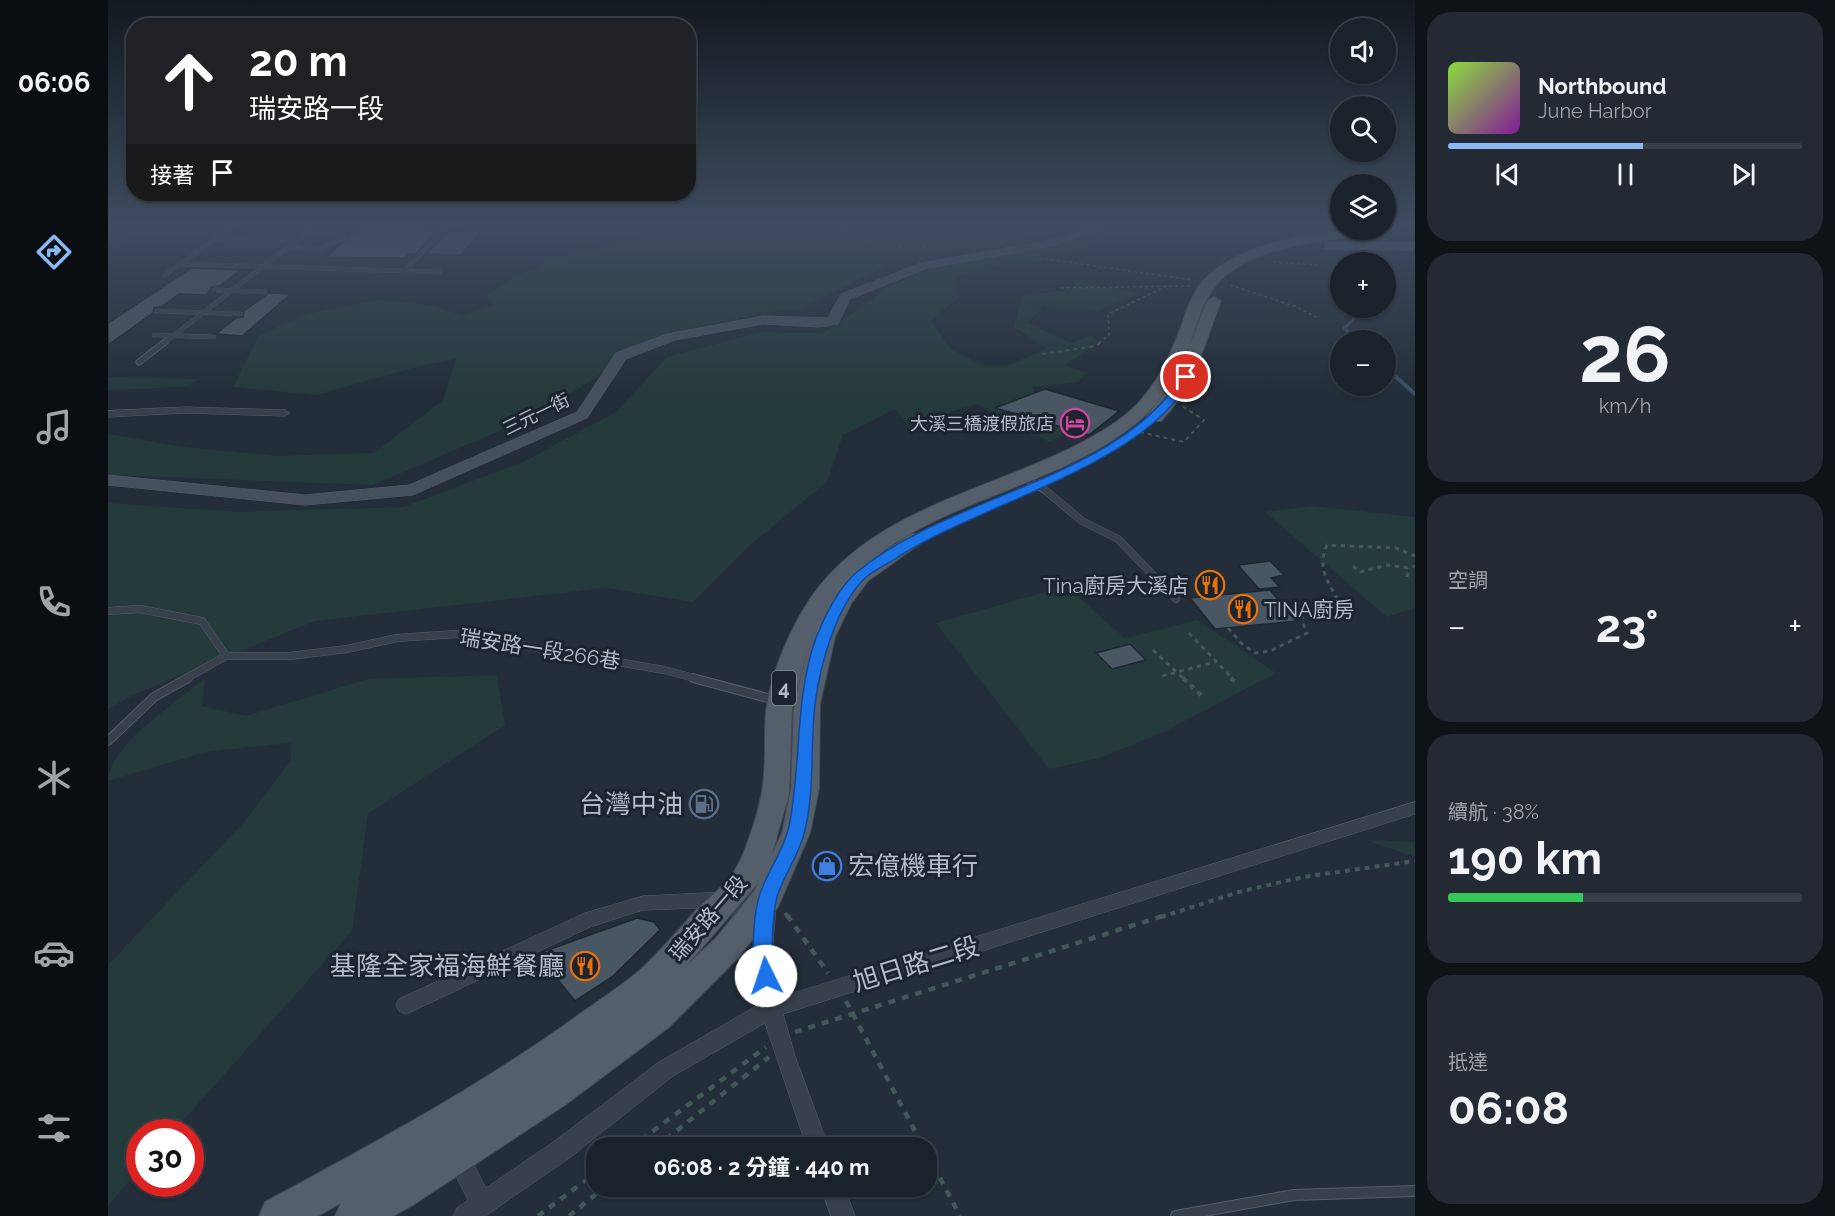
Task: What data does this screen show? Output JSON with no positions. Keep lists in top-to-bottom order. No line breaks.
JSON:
{"streets":{"main road":["4","瑞安路一段"],"street":["三元一街","旭日路二段"],"lane":["瑞安路一段266巷"]},"crossings":[["瑞安路一段266巷","瑞安路一段"]],"places":{"hotel":["大溪三橋渡假旅店"],"restaurant":["Tina廚房大溪店","TINA廚房","基隆全家福海鮮餐廳"],"fuel station":["台灣中油"],"shop":["宏億機車行"]},"page":{"tabs":"06:06","map_buttons":["+","−"],"turn":["20 m","瑞安路一段"],"song":["Northbound","June Harbor"],"then":"接著","tile":[["26","km/h"],"空調",["續航 · 38%","190 km"],["抵達","06:08"]],"heat":["−","23°","+"],"limit":"30","trip":"06:08 · 2 分鐘 · 440 m"}}
